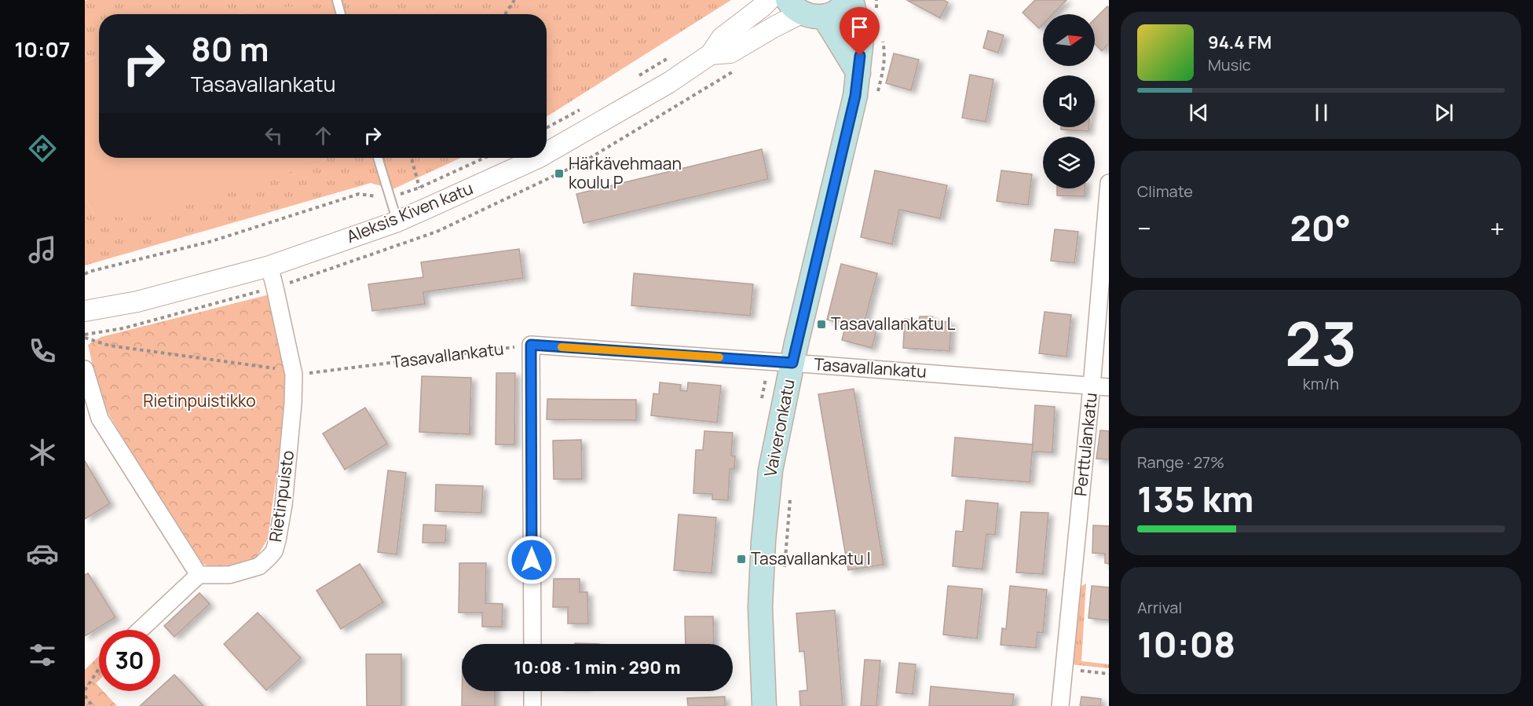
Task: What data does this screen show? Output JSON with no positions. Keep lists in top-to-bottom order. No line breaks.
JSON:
{"streets":{"main road":["Vaiveronkatu"],"street":["Aleksis Kiven katu","Tasavallankatu","Perttulankatu","Rietinpuisto"]},"crossings":[["Aleksis Kiven katu","Rietinpuisto"],["Tasavallankatu","Vaiveronkatu"],["Tasavallankatu","Perttulankatu"],["Tasavallankatu","Rietinpuisto"]],"parks":["Rietinpuistikko"],"places":{"transit":["Härkävehmaan koulu P","Tasavallankatu L","Tasavallankatu I"]},"north":"right","page":{"tabs":"10:07","turn":["80 m","Tasavallankatu"],"song":["94.4 FM","Music"],"tile":["Climate",["23","km/h"],["Range · 27%","135 km"],["Arrival","10:08"]],"heat":["−","20°","+"],"limit":"30","trip":"10:08 · 1 min · 290 m"}}
